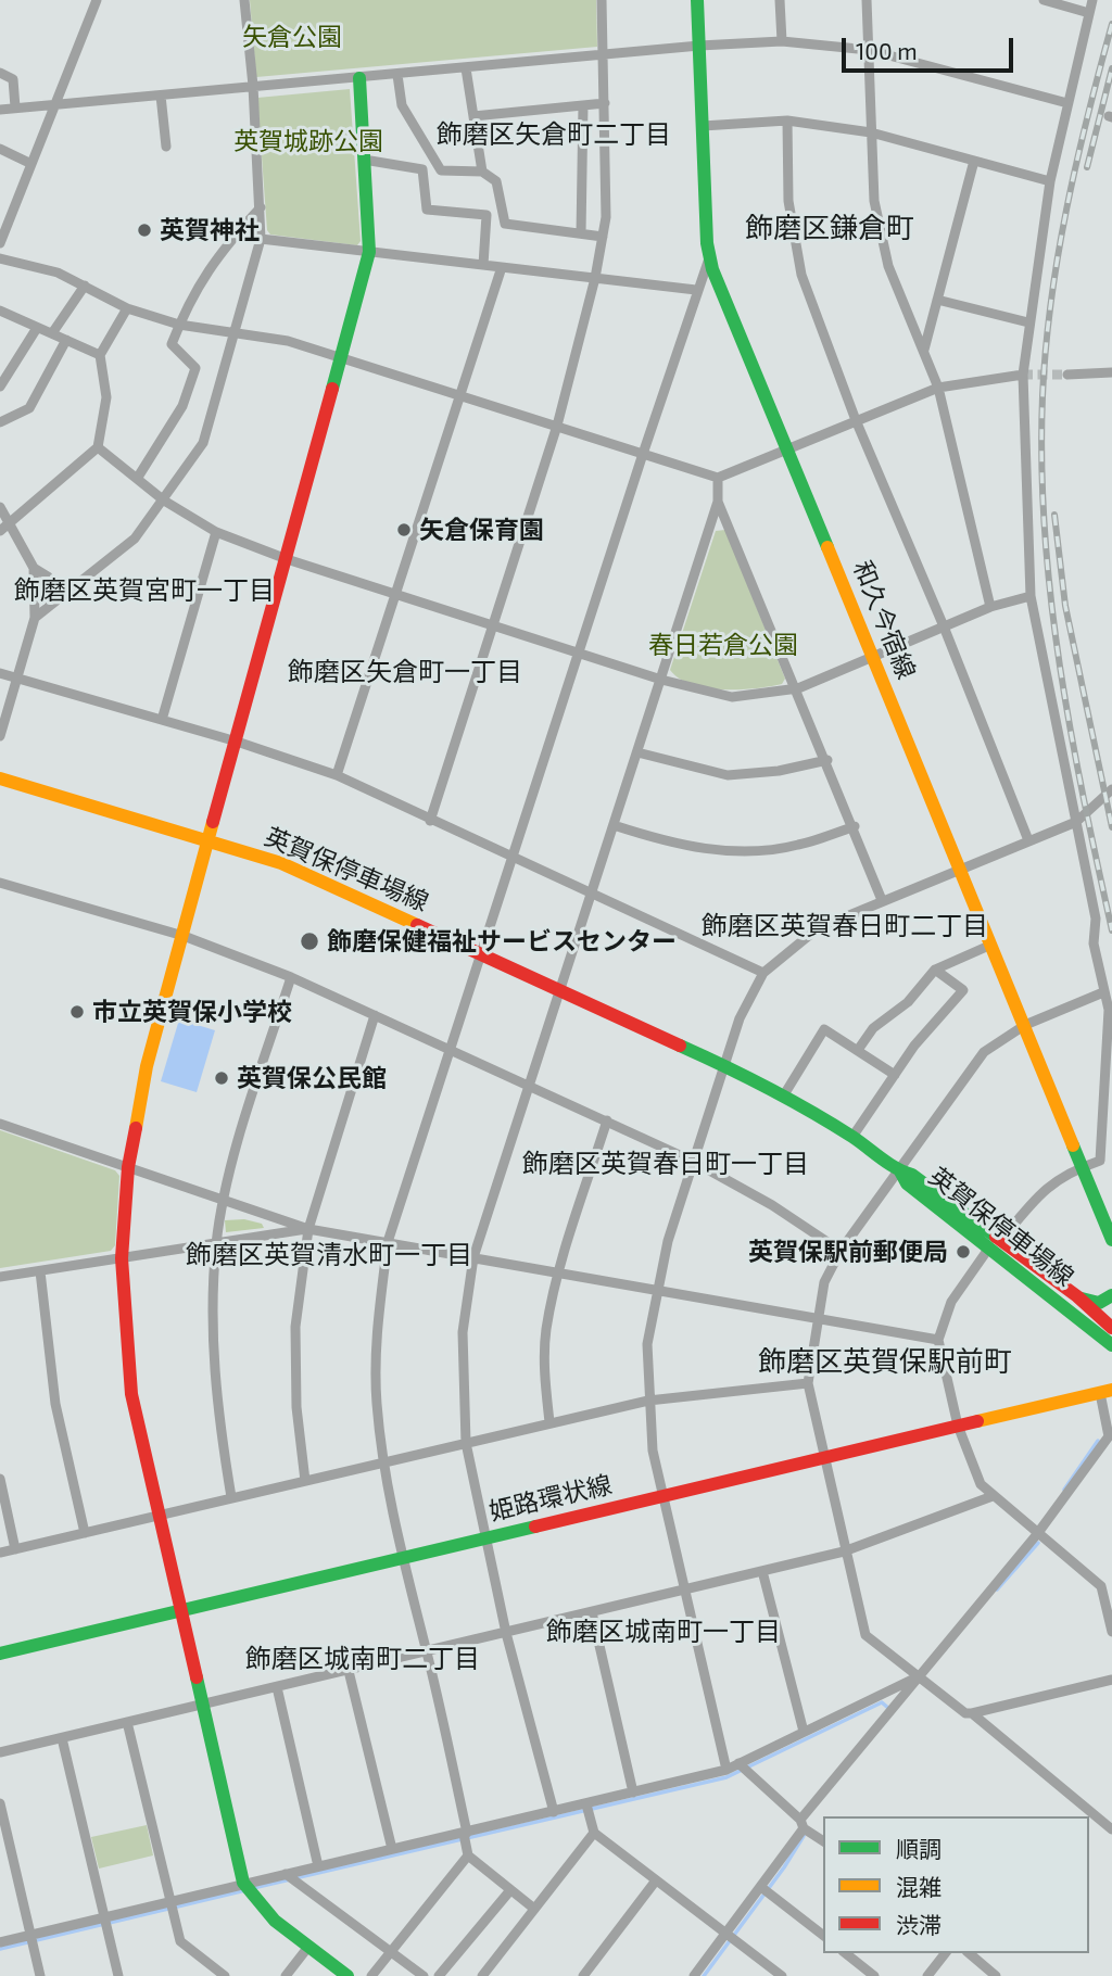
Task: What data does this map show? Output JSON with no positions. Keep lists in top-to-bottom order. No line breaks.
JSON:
{"streets":{"main road":["和久今宿線","英賀保停車場線","姫路環状線"]},"districts":["飾磨区矢倉町二丁目","飾磨区鎌倉町","飾磨区英賀宮町一丁目","飾磨区矢倉町一丁目","飾磨区英賀春日町二丁目","飾磨区英賀春日町一丁目","飾磨区英賀清水町一丁目","飾磨区英賀保駅前町","飾磨区城南町一丁目","飾磨区城南町二丁目"],"parks":["矢倉公園","英賀城跡公園","春日若倉公園"],"places":["英賀神社","矢倉保育園","飾磨保健福祉サービスセンター","市立英賀保小学校","英賀保公民館","英賀保駅前郵便局"],"legend":["順調","混雑","渋滞"],"scale_bar":"100 m"}
